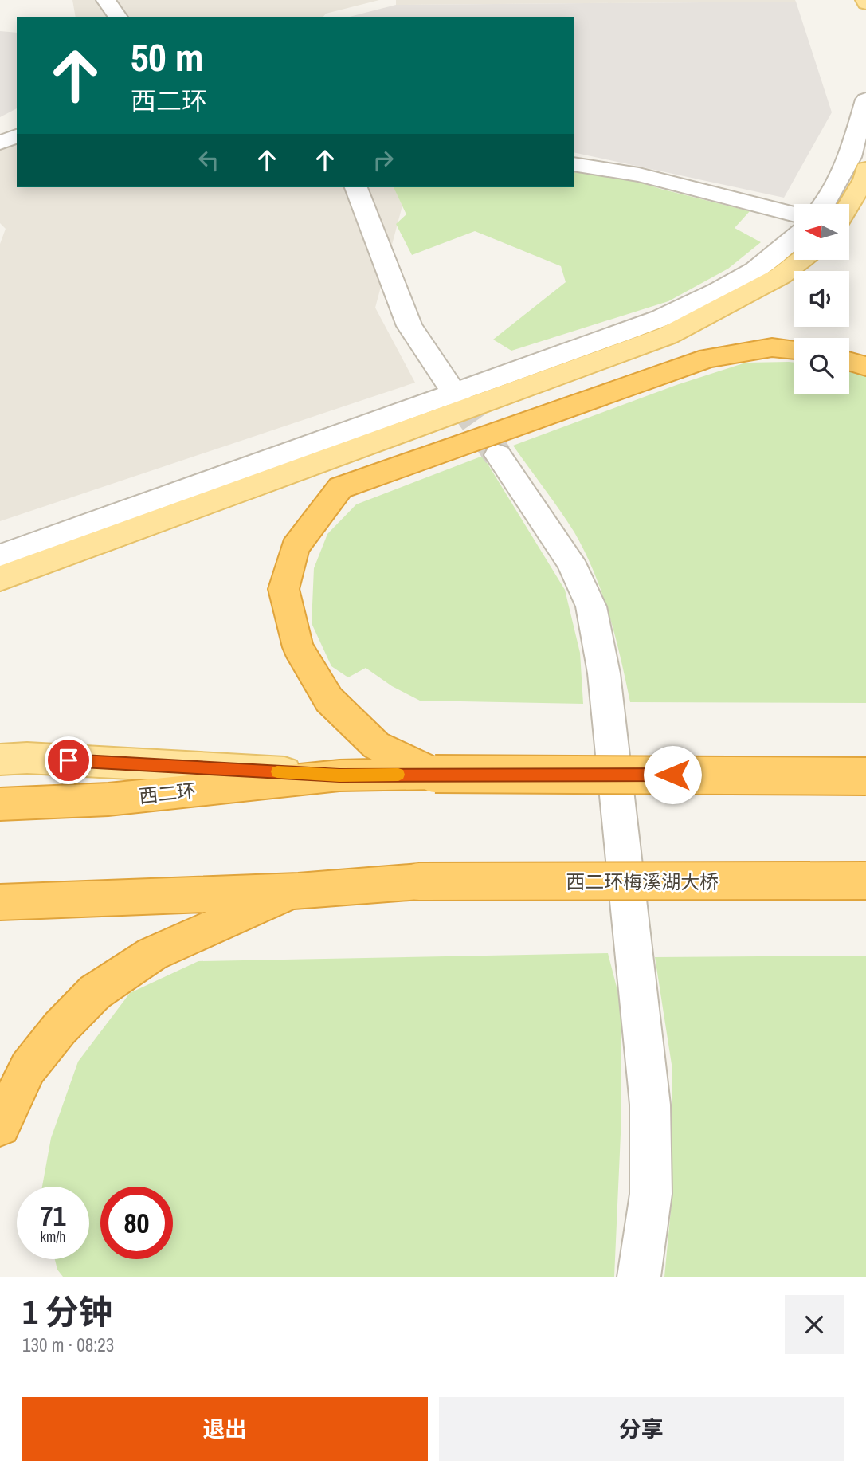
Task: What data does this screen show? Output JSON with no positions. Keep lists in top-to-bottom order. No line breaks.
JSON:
{"streets":{"highway":["西二环","西二环梅溪湖大桥"]},"north":"left","page":{"turn":["50 m","西二环"],"speed":"71 km/h","limit":"80","heading":["1 分钟","130 m · 08:23"],"buttons":["退出","分享"]}}
